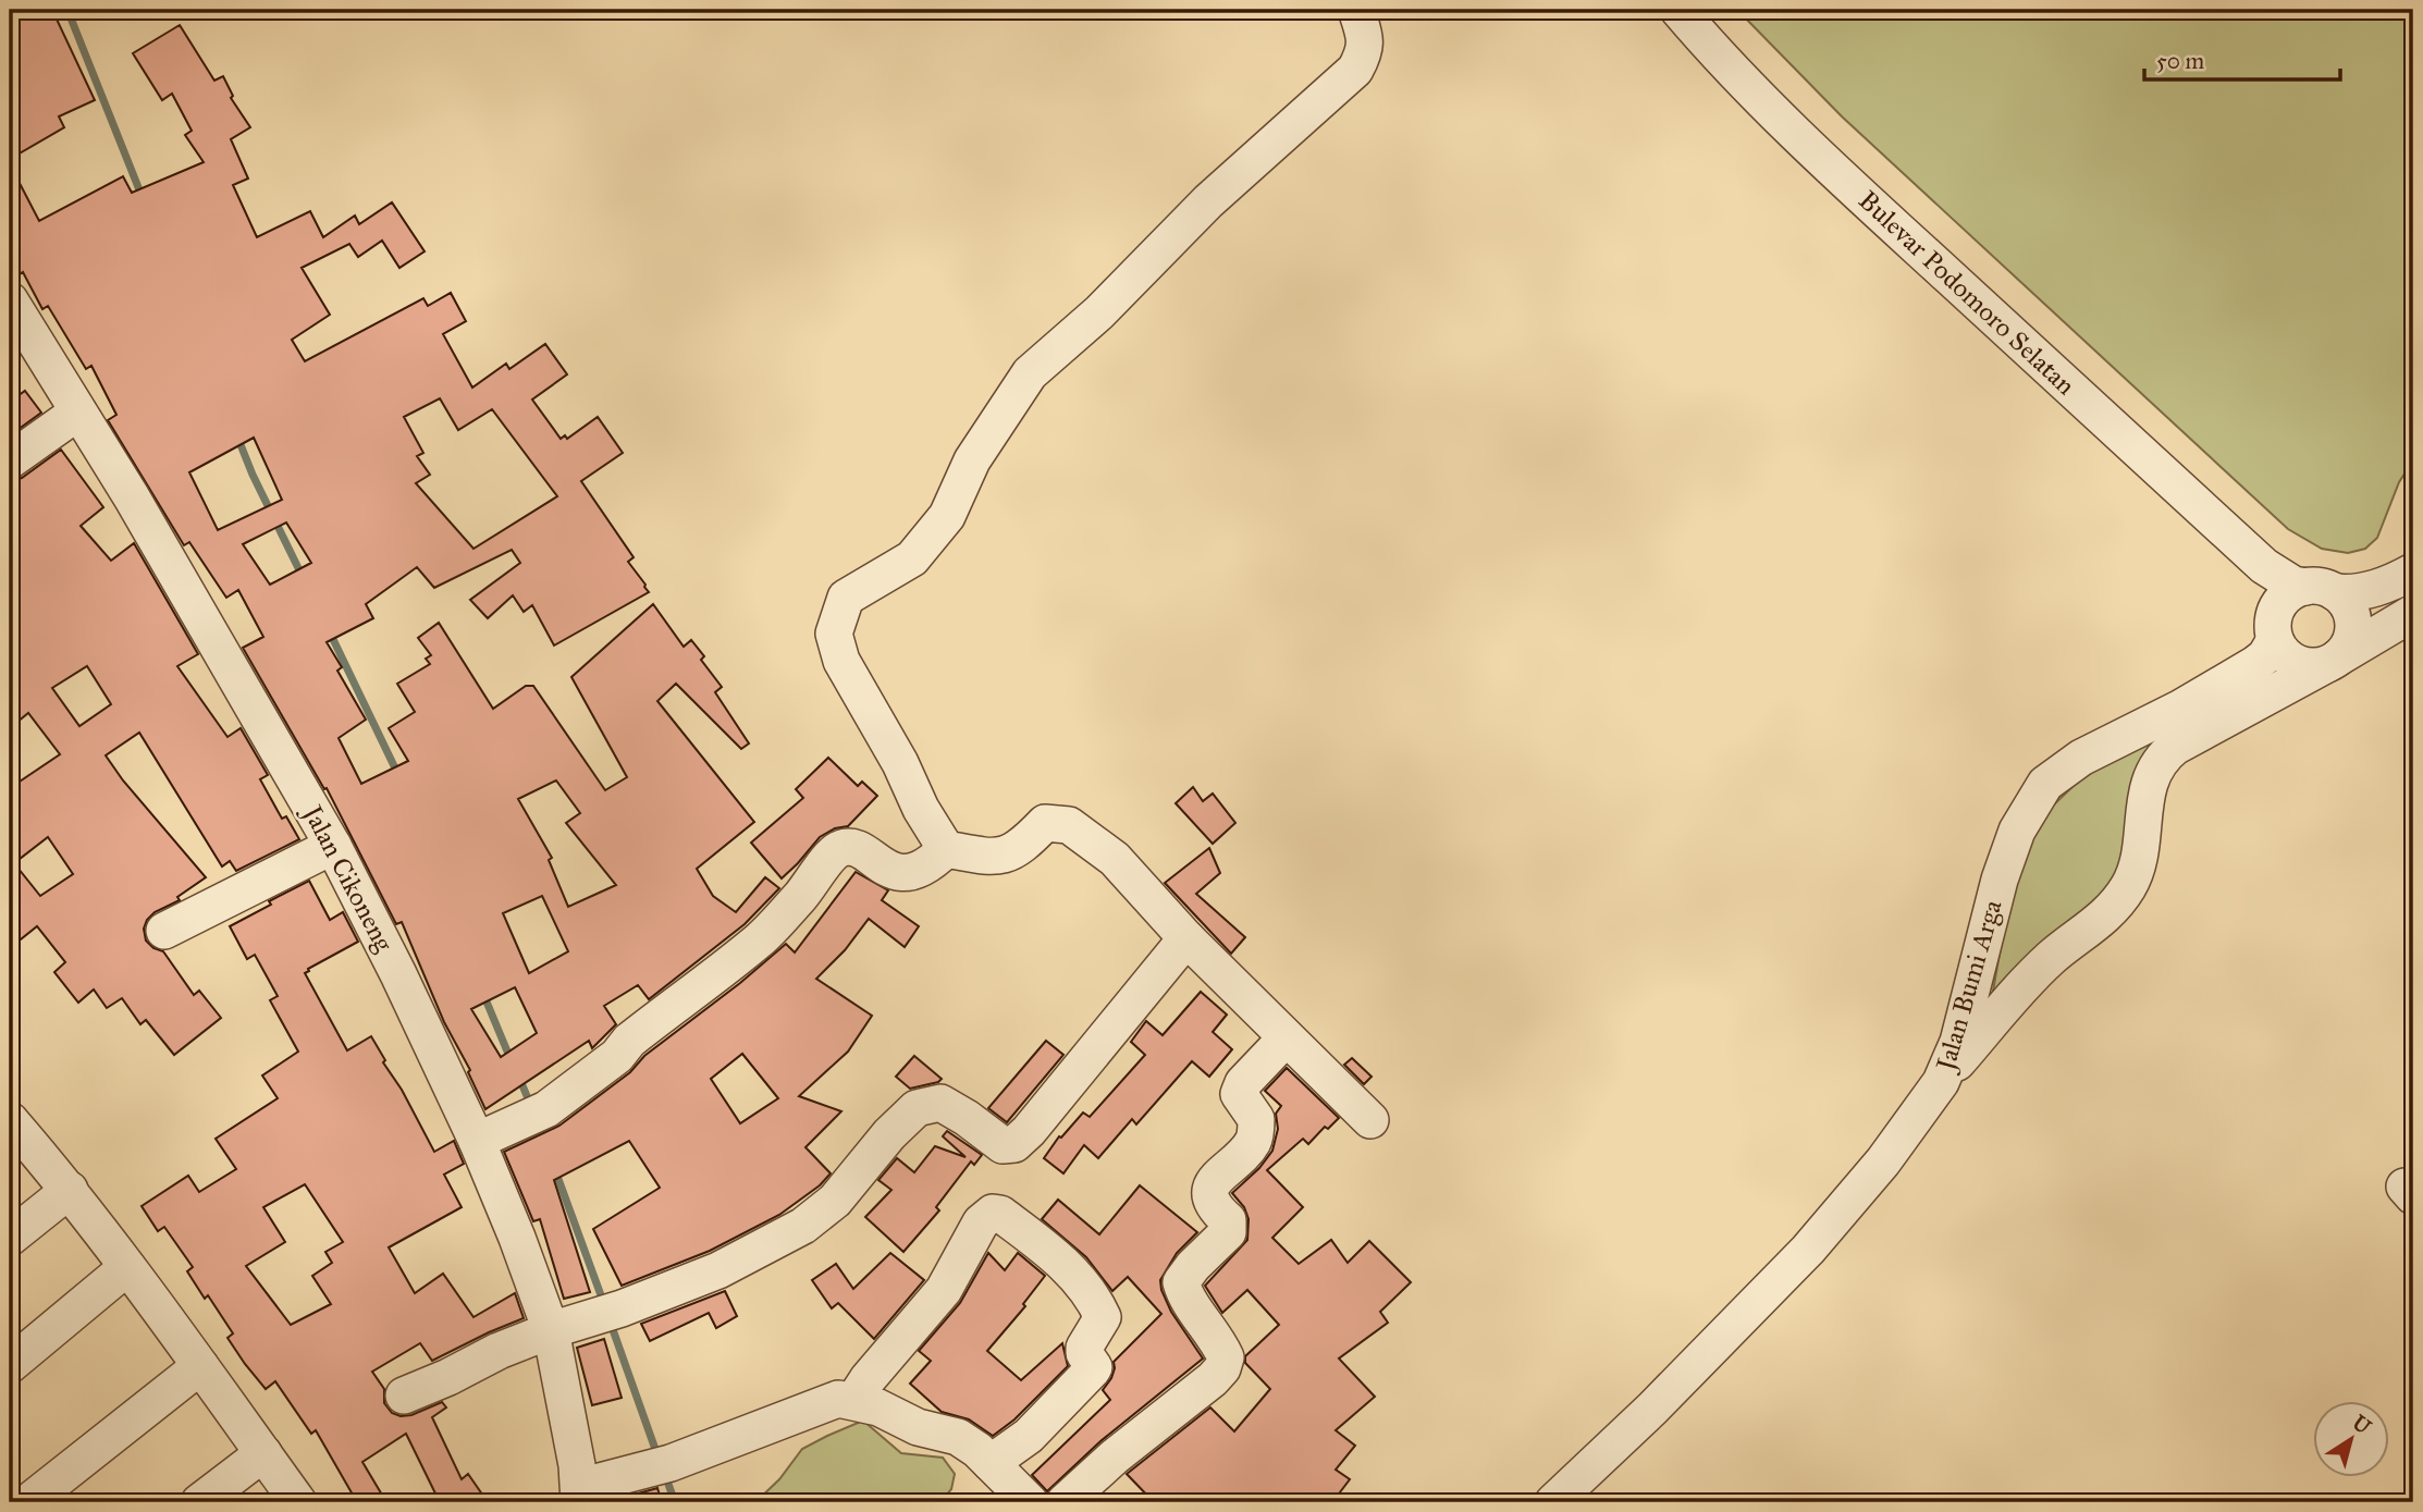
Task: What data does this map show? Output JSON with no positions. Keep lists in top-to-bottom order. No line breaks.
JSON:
{"streets":{"street":["Bulevar Podomoro Selatan","Jalan Cikoneng","Jalan Bumi Arga"]},"crossings":[["Bulevar Podomoro Selatan","Jalan Bumi Arga"]],"scale_bar":"50 m","north":"top right"}
